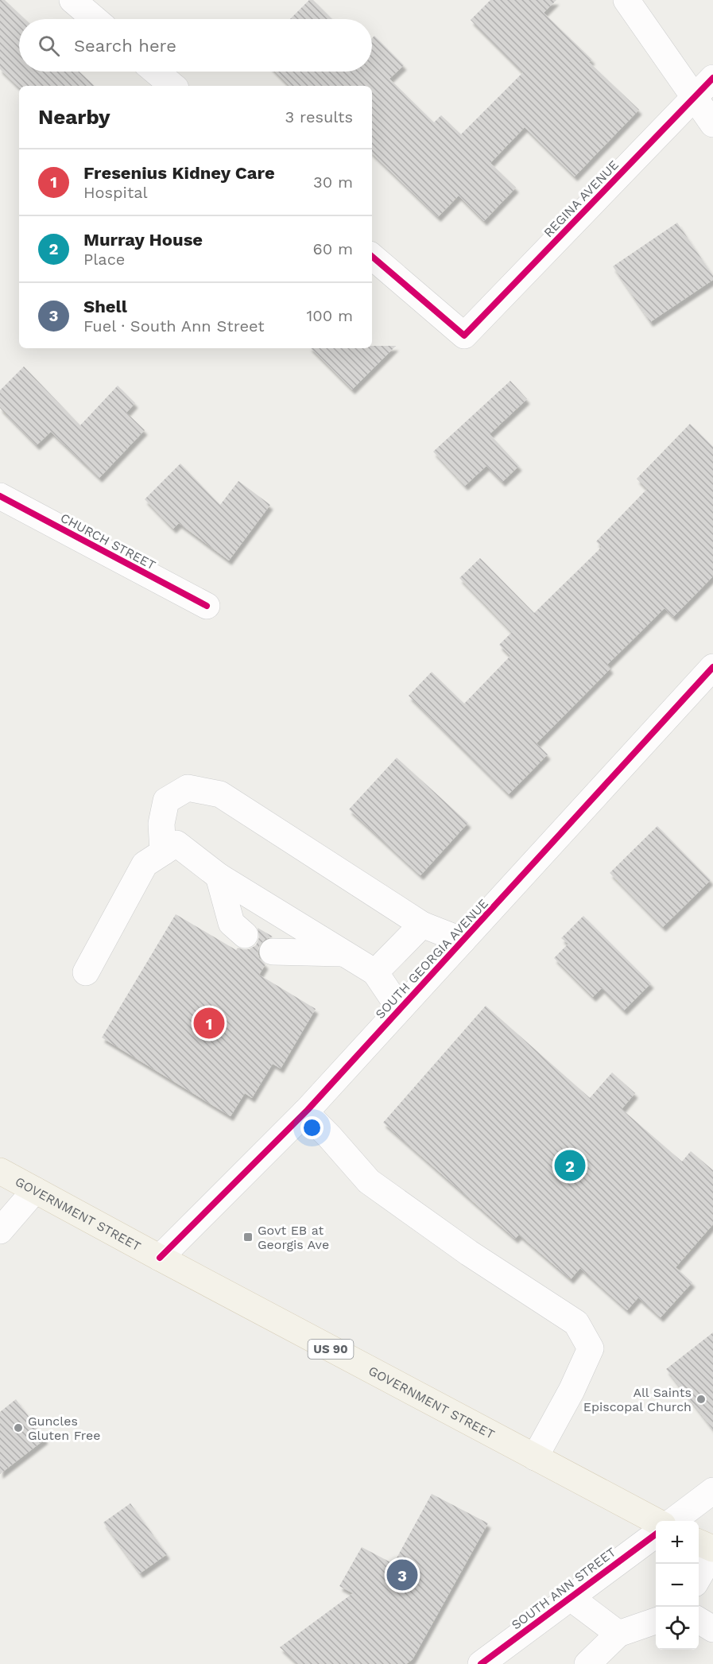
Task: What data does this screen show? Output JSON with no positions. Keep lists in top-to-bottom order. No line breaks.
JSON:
{"streets":{"main road":["GOVERNMENT STREET","US 90"],"street":["REGINA AVENUE","CHURCH STREET","SOUTH GEORGIA AVENUE","SOUTH ANN STREET"]},"crossings":[["SOUTH GEORGIA AVENUE","GOVERNMENT STREET"]],"places":{"transit":["Govt EB at Georgis Ave"],"other":["All Saints Episcopal Church","Guncles Gluten Free"]},"page":{"search":"Search here","heading":["Nearby","3 results"],"list":[{"mark":"1","name":"Fresenius Kidney Care","note":"Hospital","value":"30 m"},{"mark":"2","name":"Murray House","note":"Place","value":"60 m"},{"mark":"3","name":"Shell","note":"Fuel · South Ann Street","value":"100 m"}],"pins":["1","2","3"],"map_buttons":["+","−"]}}
